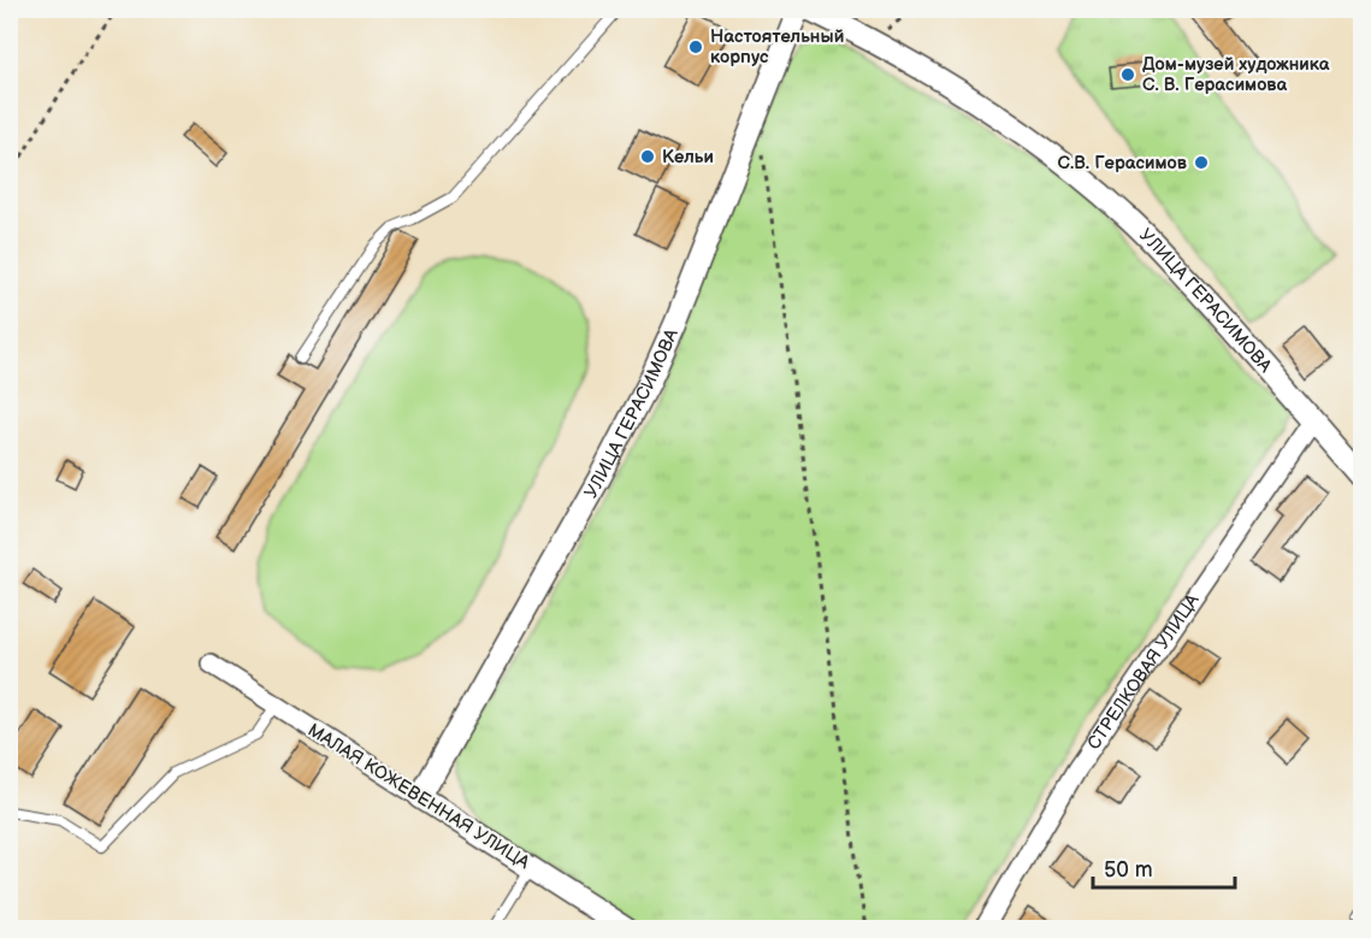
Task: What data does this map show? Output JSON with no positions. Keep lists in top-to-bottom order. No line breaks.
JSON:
{"streets":{"street":["УЛИЦА ГЕРАСИМОВА","СТРЕЛКОВАЯ УЛИЦА","МАЛАЯ КОЖЕВЕННАЯ УЛИЦА"]},"crossings":[["УЛИЦА ГЕРАСИМОВА","СТРЕЛКОВАЯ УЛИЦА"],["УЛИЦА ГЕРАСИМОВА","МАЛАЯ КОЖЕВЕННАЯ УЛИЦА"]],"places":["Настоятельный корпус","Дом-музей художника С. В. Герасимова","Кельи","С.В. Герасимов"],"scale_bar":"50 m"}
